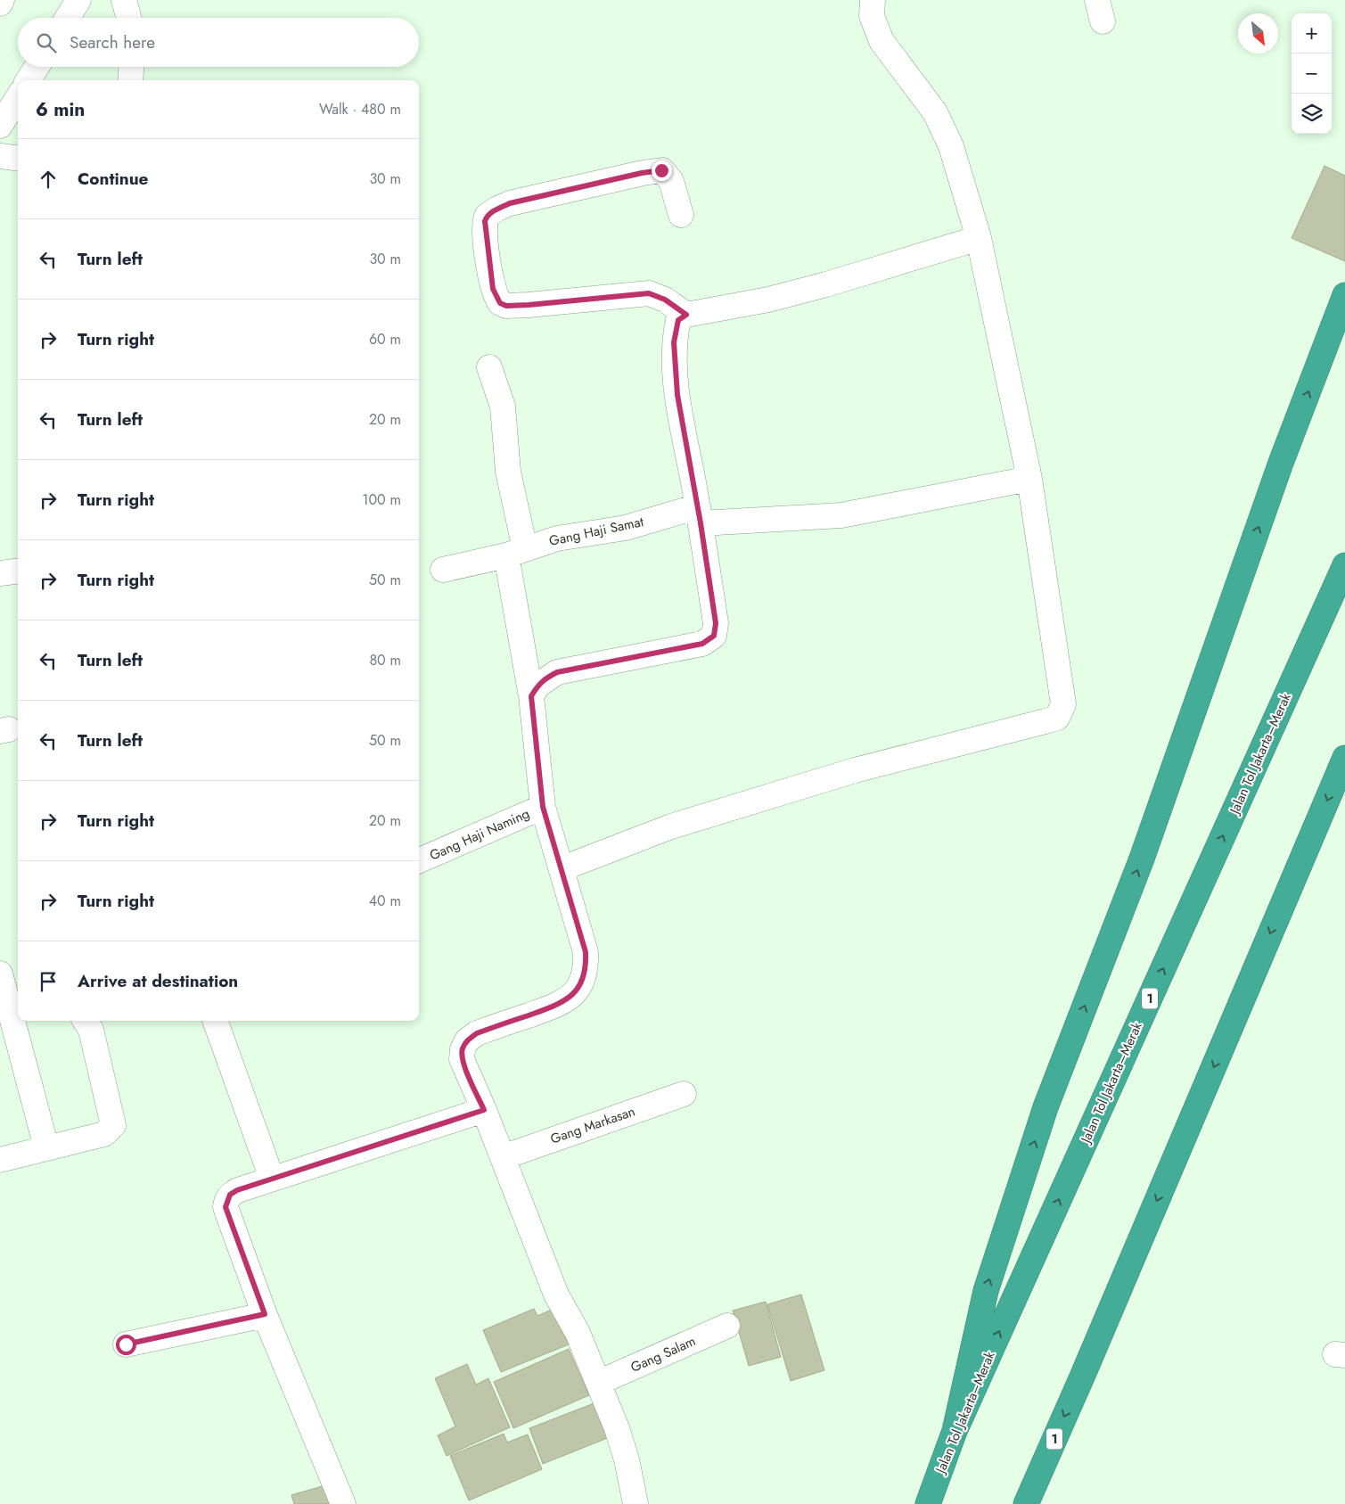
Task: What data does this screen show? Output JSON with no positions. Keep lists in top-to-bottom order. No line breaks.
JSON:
{"streets":{"highway":["Jalan Tol Jakarta–Merak","1"],"street":["Gang Haji Samat","Gang Haji Naming","Gang Markasan","Gang Salam"]},"north":"bottom right","page":{"map_buttons":["+","−"],"search":"Search here","heading":["6 min","Walk · 480 m"],"list":[["Continue","30 m"],["Turn left","30 m"],["Turn right","60 m"],["Turn left","20 m"],["Turn right","100 m"],["Turn right","50 m"],["Turn left","80 m"],["Turn left","50 m"],["Turn right","20 m"],["Turn right","40 m"],"Arrive at destination"]}}
